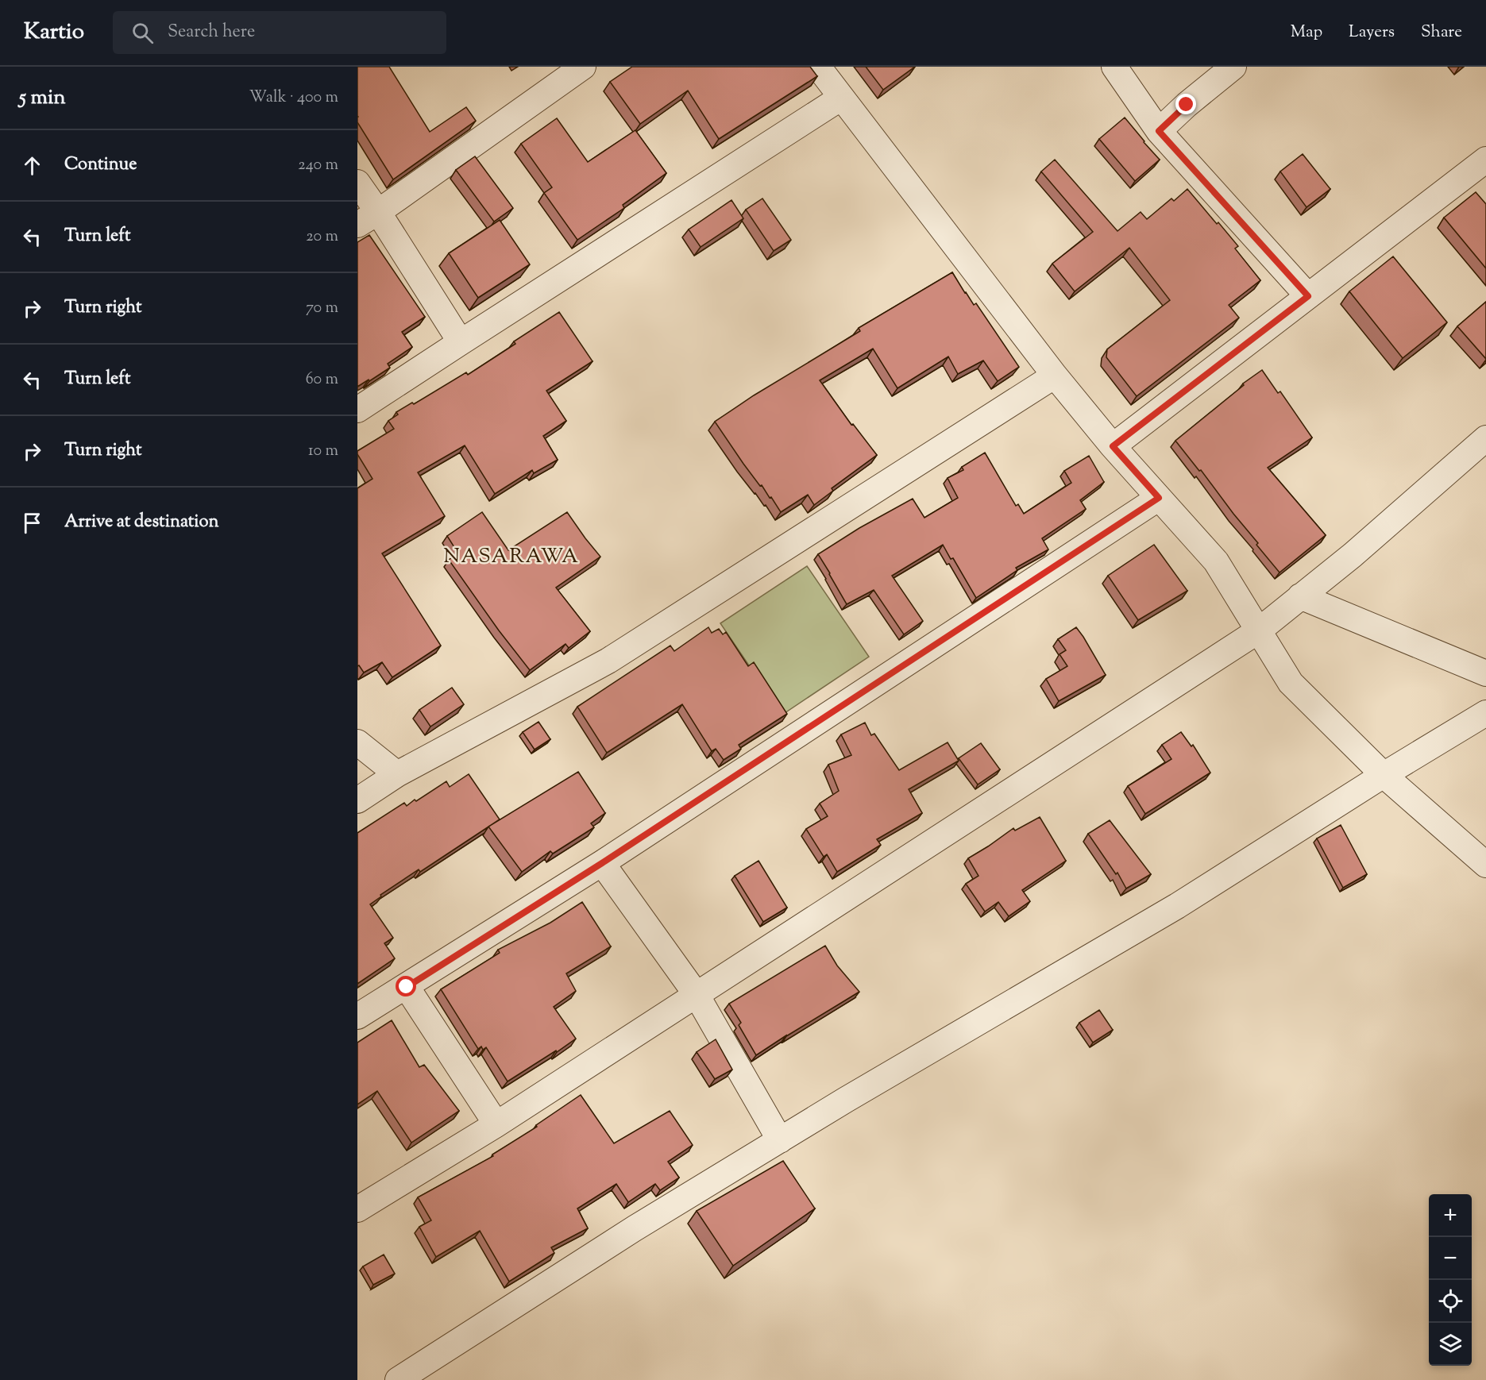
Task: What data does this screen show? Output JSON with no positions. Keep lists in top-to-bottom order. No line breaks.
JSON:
{"districts":["NASARAWA"],"page":{"header":"Kartio","search":"Search here","nav":["Map","Layers","Share"],"heading":["5 min","Walk · 400 m"],"list":[["Continue","240 m"],["Turn left","20 m"],["Turn right","70 m"],["Turn left","60 m"],["Turn right","10 m"],"Arrive at destination"],"map_buttons":["+","−"]}}
